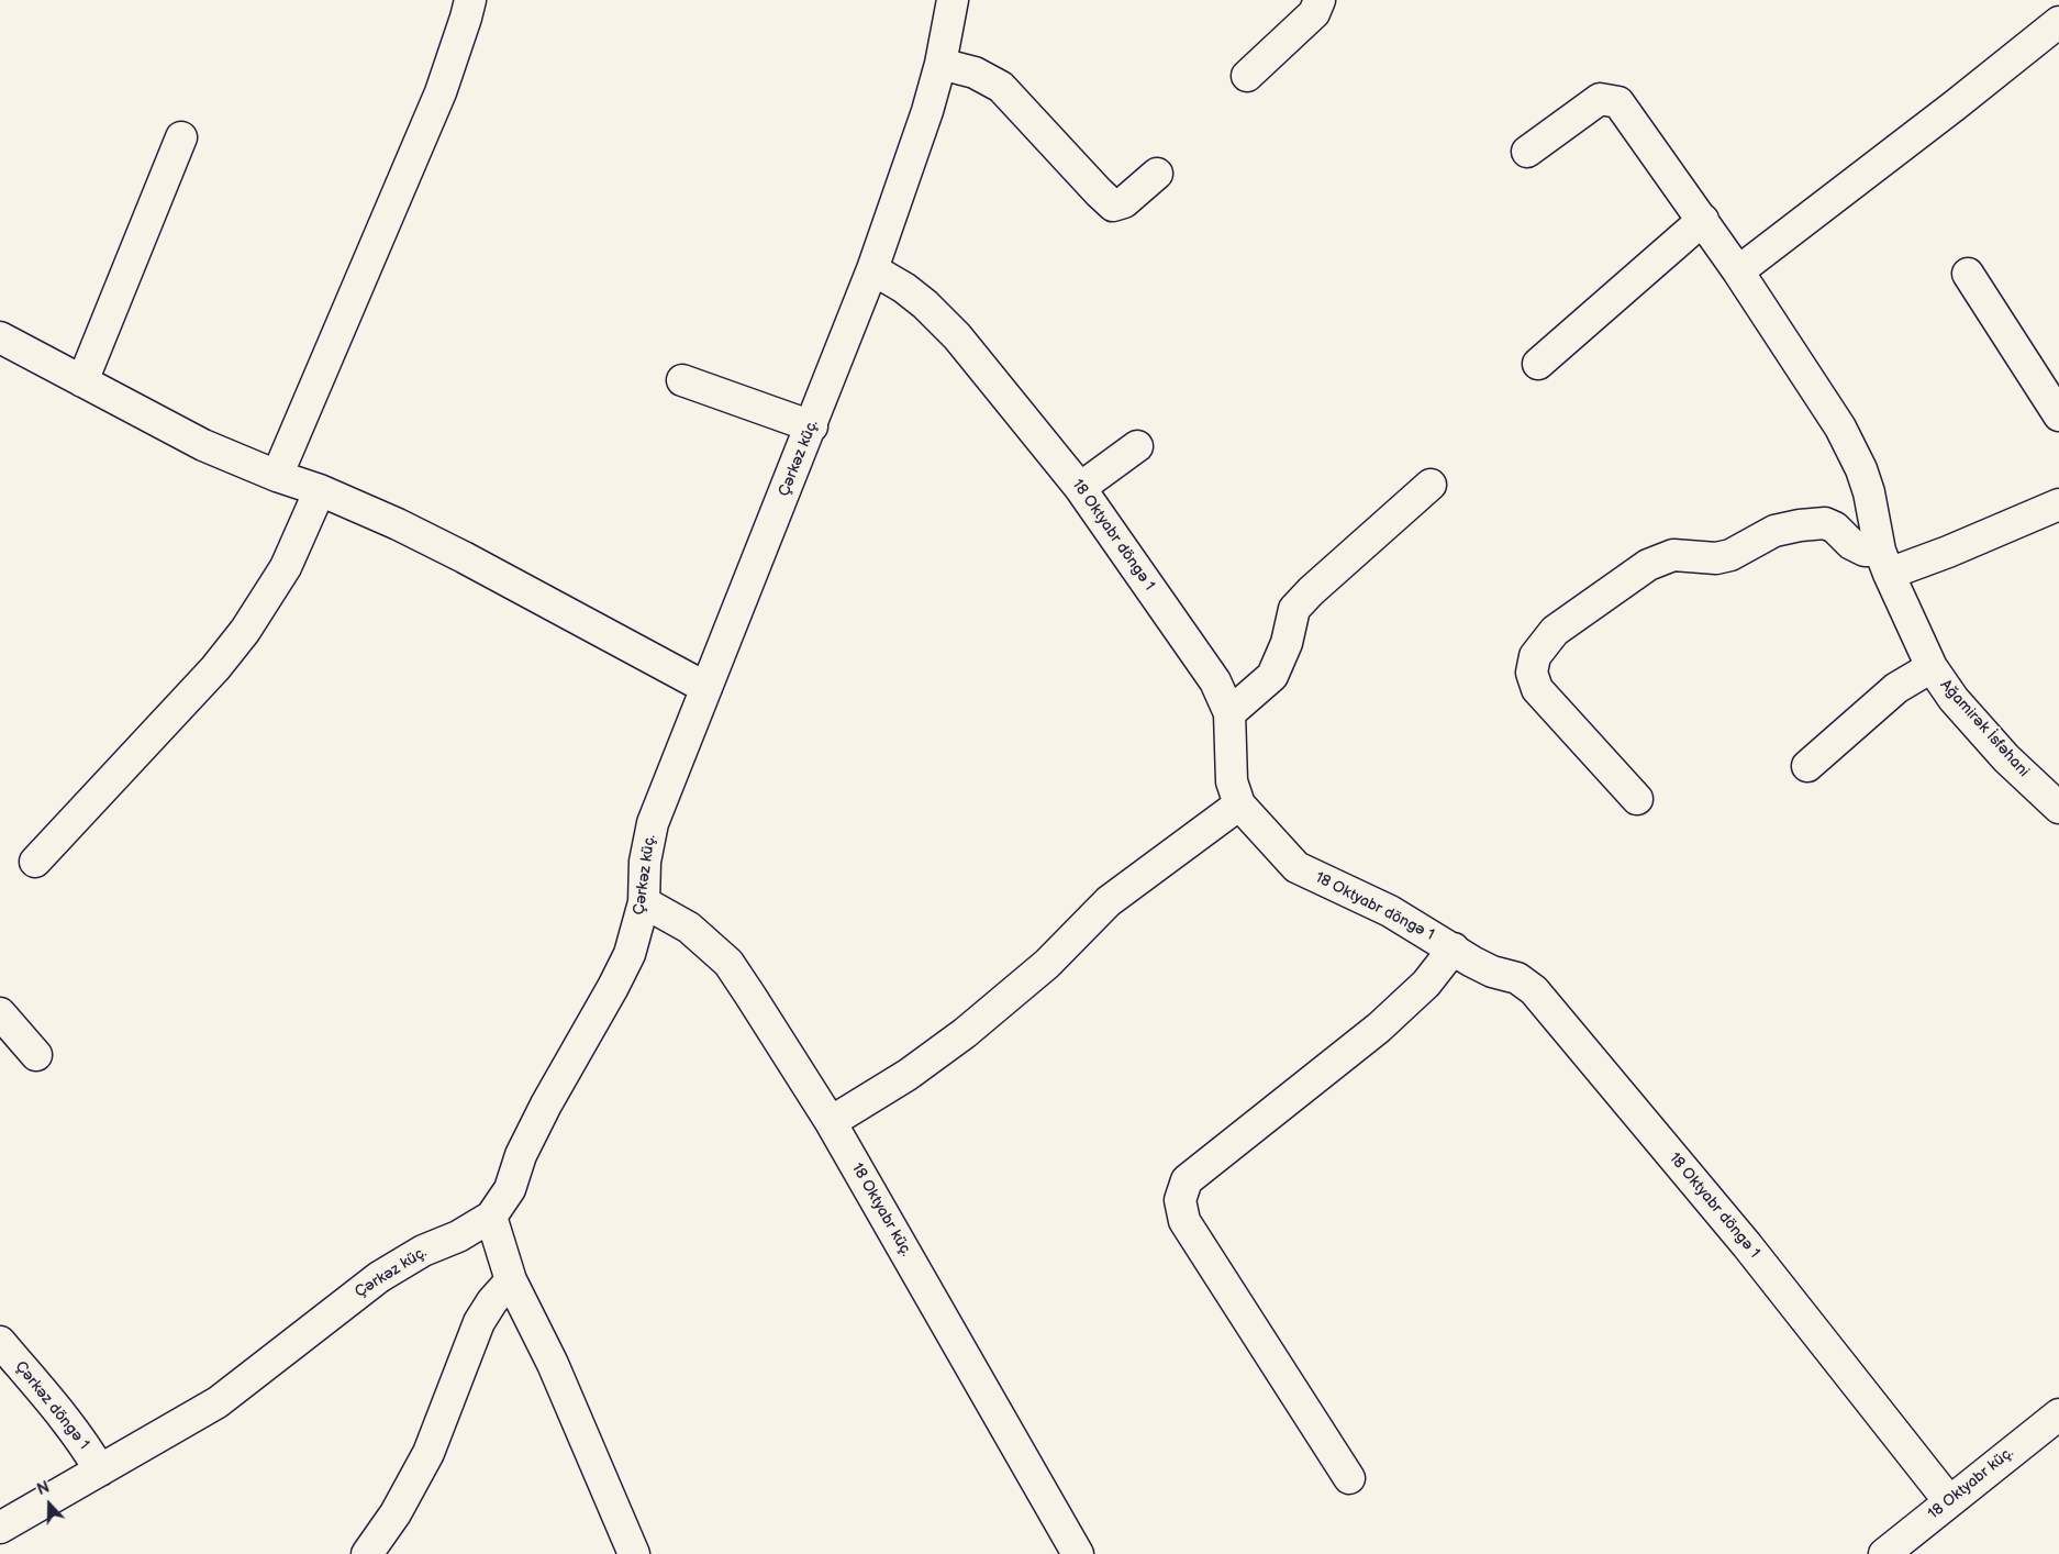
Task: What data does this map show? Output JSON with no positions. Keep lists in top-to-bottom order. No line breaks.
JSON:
{"streets":{"street":["Çərkəz küç.","18 Oktyabr döngə 1","Ağamirək İsfəhani","18 Oktyabr küç.","Çərkəz döngə 1"]},"crossings":[["Çərkəz küç.","18 Oktyabr döngə 1"],["Çərkəz küç.","18 Oktyabr küç."],["Çərkəz küç.","Çərkəz döngə 1"],["18 Oktyabr döngə 1","18 Oktyabr küç."]],"north":"top"}
